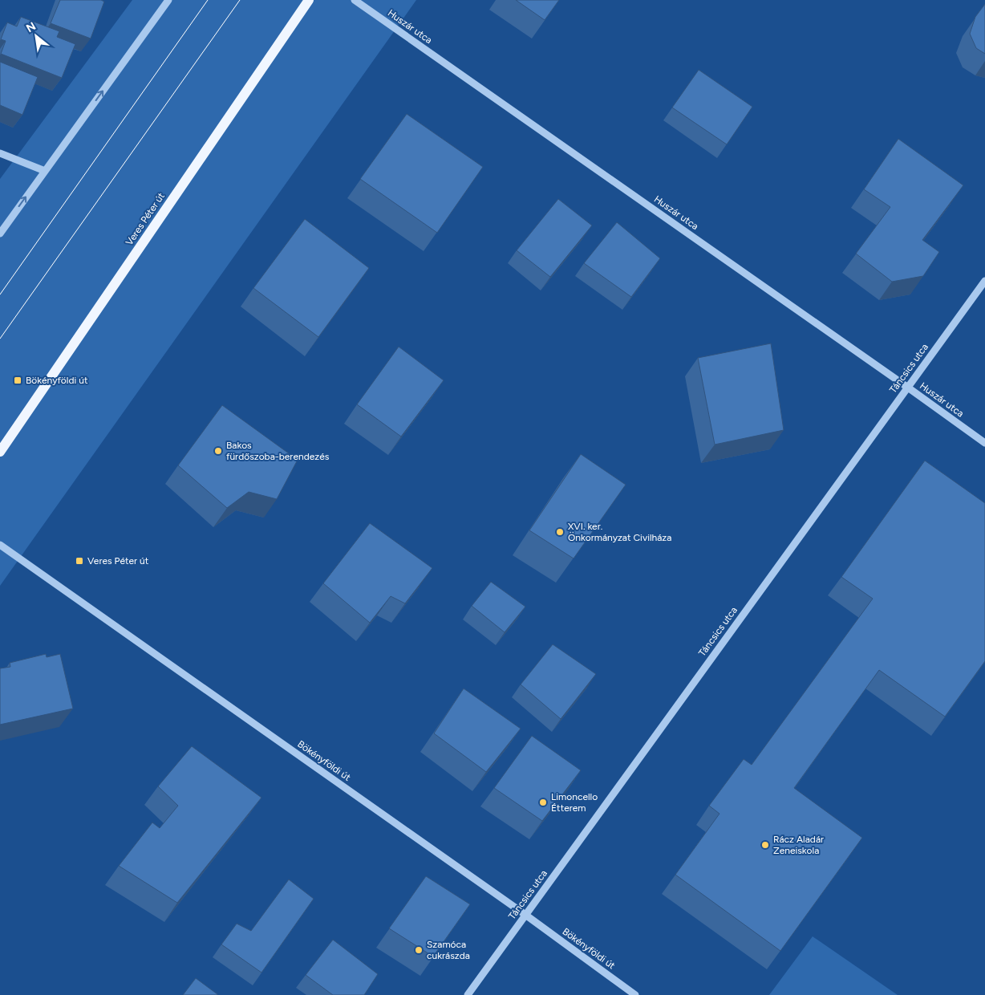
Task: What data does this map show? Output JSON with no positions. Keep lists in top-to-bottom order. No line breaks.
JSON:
{"streets":{"main road":["Veres Péter út"],"street":["Huszár utca","Táncsics utca","Bökényföldi út"]},"crossings":[["Huszár utca","Táncsics utca"],["Táncsics utca","Bökényföldi út"]],"places":{"transit":["Bökényföldi út","Veres Péter út"],"other":["Bakos fürdőszoba-berendezés","XVI. ker. Önkormányzat Civilháza","Limoncello Étterem","Rácz Aladár Zeneiskola","Szamóca cukrászda"]},"north":"top left"}
